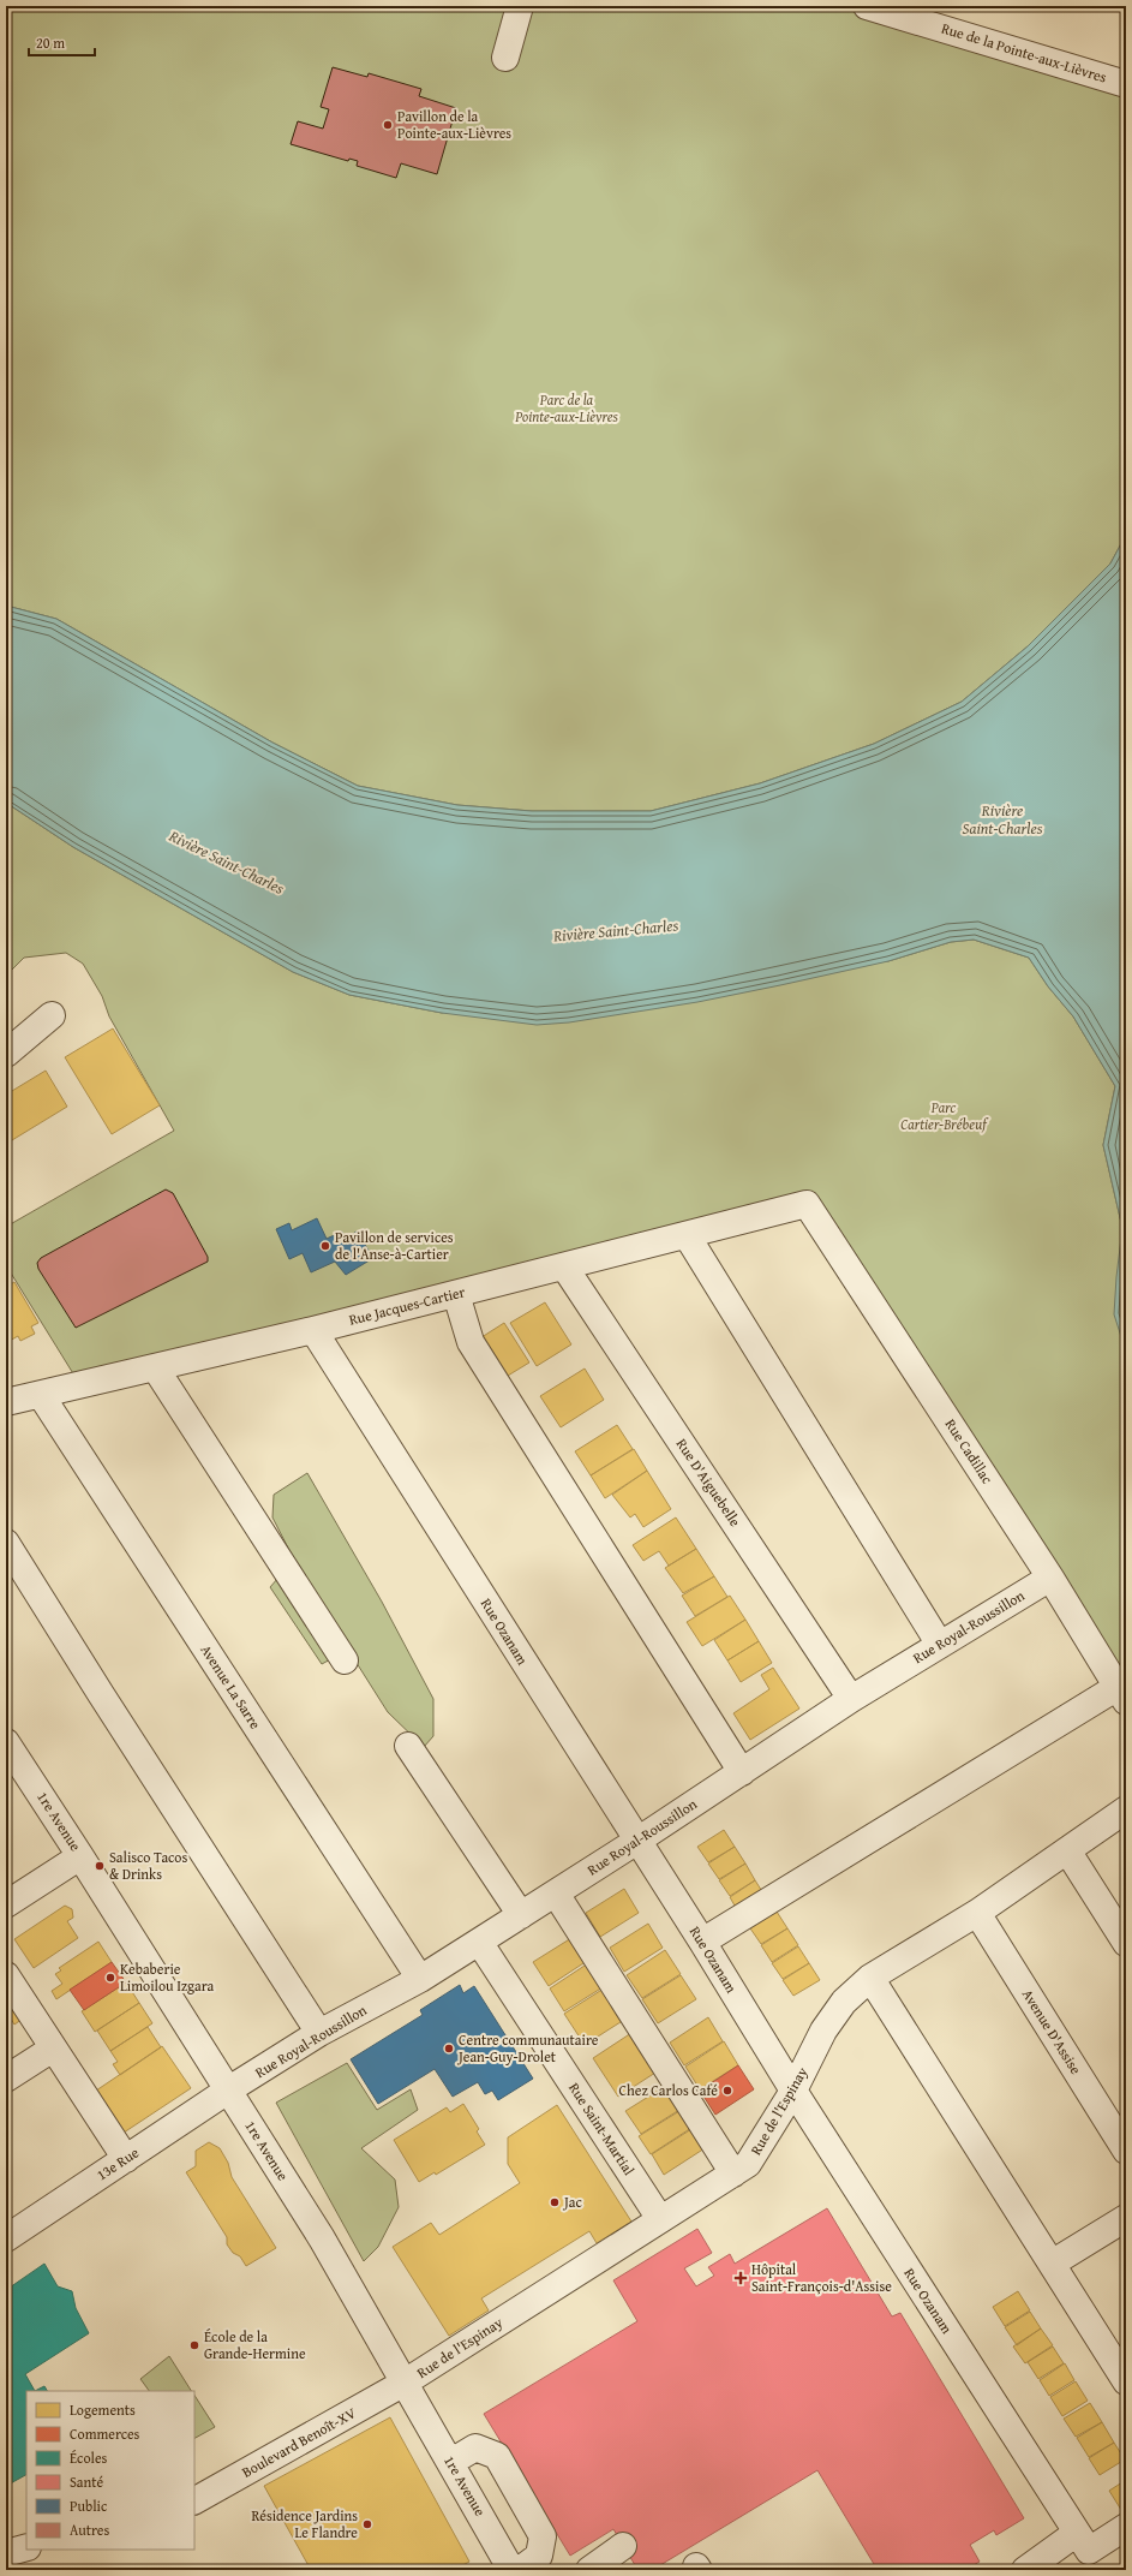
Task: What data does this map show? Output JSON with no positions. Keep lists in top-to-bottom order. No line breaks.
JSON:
{"streets":{"street":["Rue de la Pointe-aux-Lièvres","Rue Jacques-Cartier","Rue Cadillac","Rue D'Aiguebelle","Rue Royal-Roussillon","Rue Ozanam","Avenue La Sarre","1re Avenue","Avenue D'Assise","Rue de l'Espinay","Rue Saint-Martial","13e Rue","Boulevard Benoît-XV"]},"crossings":[["Rue Jacques-Cartier","Rue Cadillac"],["Rue Jacques-Cartier","Rue D'Aiguebelle"],["Rue Jacques-Cartier","Rue Ozanam"],["Rue Jacques-Cartier","Avenue La Sarre"],["Rue Cadillac","Rue Royal-Roussillon"],["Rue D'Aiguebelle","Rue Royal-Roussillon"],["Rue Royal-Roussillon","Rue Ozanam"],["Rue Royal-Roussillon","Avenue La Sarre"],["Rue Royal-Roussillon","1re Avenue"],["Rue Royal-Roussillon","Rue Saint-Martial"],["Rue Royal-Roussillon","13e Rue"],["Rue Ozanam","Rue de l'Espinay"],["1re Avenue","Rue de l'Espinay"],["1re Avenue","13e Rue"],["1re Avenue","Boulevard Benoît-XV"],["Avenue D'Assise","Rue de l'Espinay"],["Rue de l'Espinay","Rue Saint-Martial"],["Rue de l'Espinay","Boulevard Benoît-XV"]],"water":["Rivière Saint-Charles"],"parks":["Parc de la Pointe-aux-Lièvres","Parc Cartier-Brébeuf"],"places":{"other":["Pavillon de la Pointe-aux-Lièvres","Pavillon de services de l'Anse-à-Cartier","Salisco Tacos & Drinks","Kebaberie Limoilou Izgara","Centre communautaire Jean-Guy-Drolet","Chez Carlos Café","Jac","École de la Grande-Hermine","Résidence Jardins Le Flandre"],"health":["Hôpital Saint-François-d'Assise"]},"legend":["Logements","Commerces","Écoles","Santé","Public","Autres"],"scale_bar":"20 m"}
